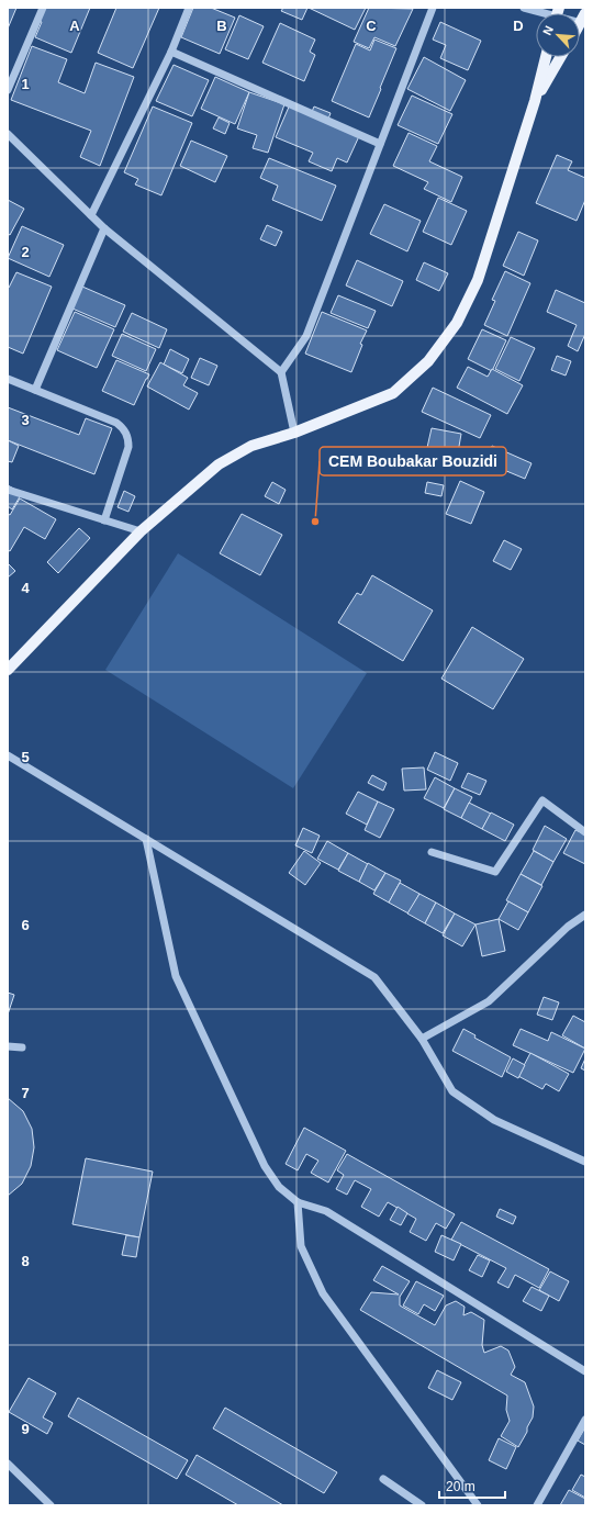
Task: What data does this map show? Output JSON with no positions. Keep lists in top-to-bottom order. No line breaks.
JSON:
{"places":["CEM Boubakar Bouzidi"],"scale_bar":"20 m","north":"top left","grid":{"columns":["A","B","C","D"],"rows":["1","2","3","4","5","6","7","8","9"]}}
